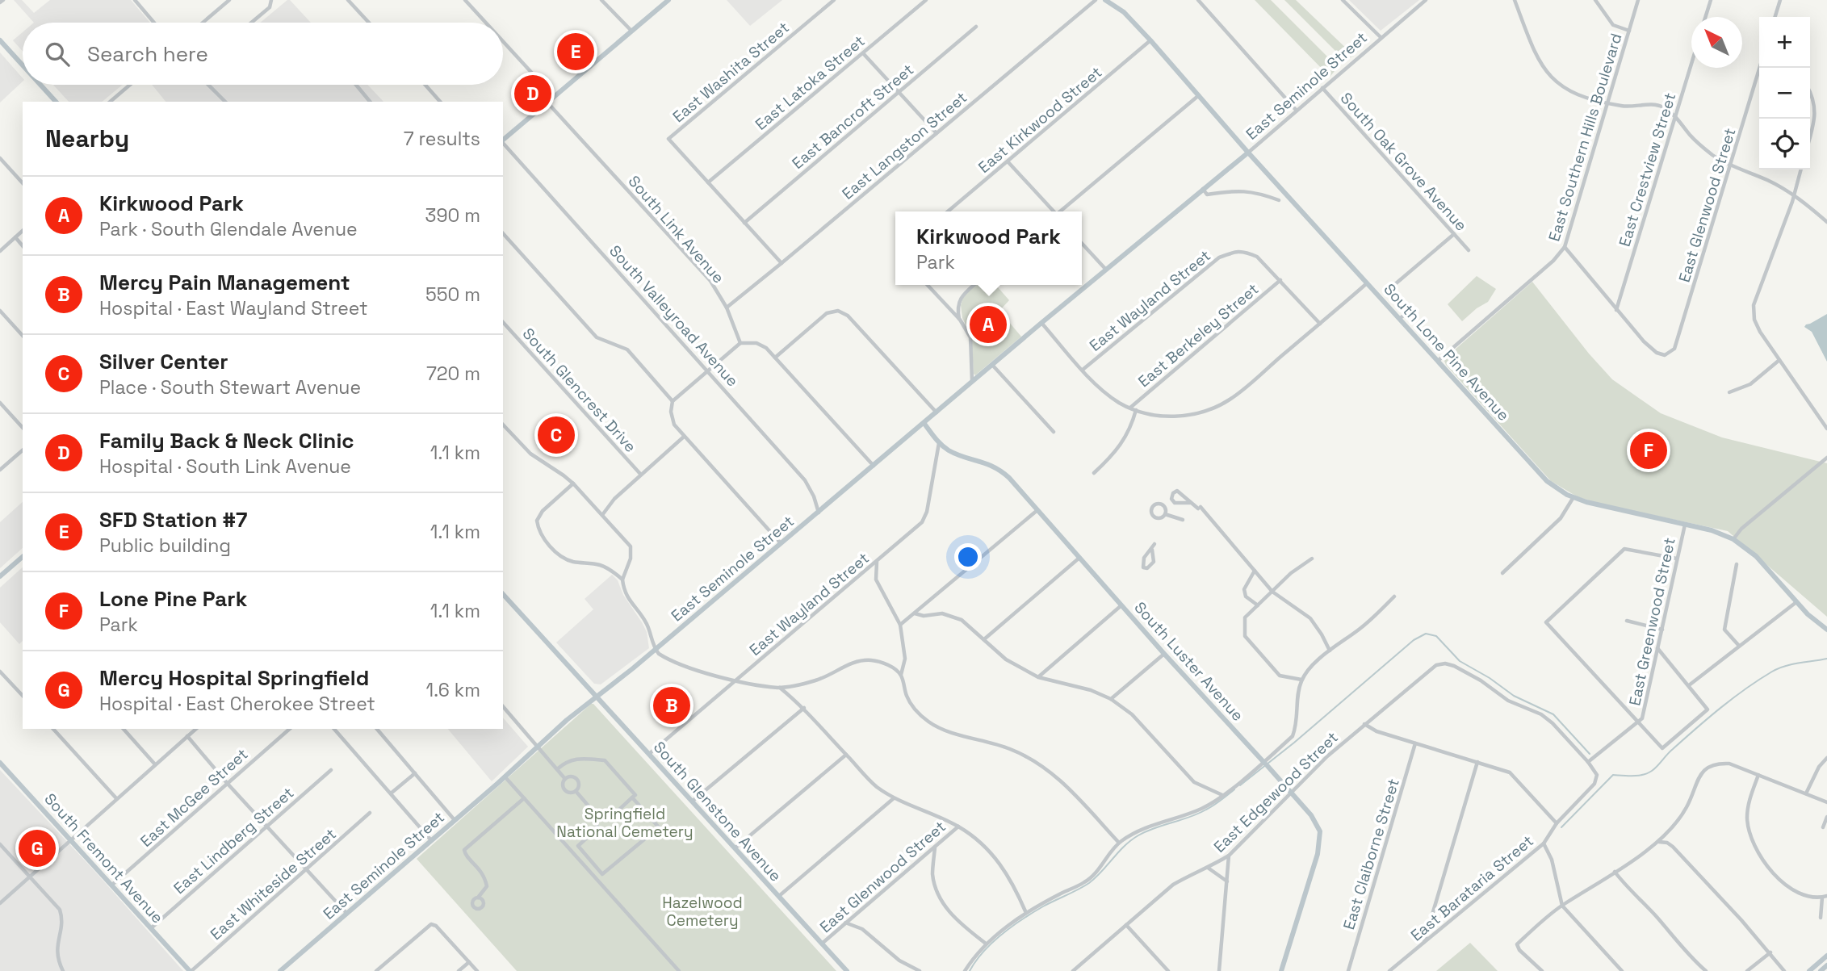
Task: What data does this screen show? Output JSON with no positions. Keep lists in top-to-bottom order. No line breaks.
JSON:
{"streets":{"main road":["East Seminole Street","South Lone Pine Avenue","South Luster Avenue","South Glenstone Avenue","South Fremont Avenue"],"street":["East Washita Street","East Latoka Street","East Bancroft Street","East Kirkwood Street","East Southern Hills Boulevard","East Langston Street","South Oak Grove Avenue","East Crestview Street","East Glenwood Street","South Link Avenue","East Wayland Street","South Valleyroad Avenue","East Berkeley Street","South Glencrest Drive","East Greenwood Street","East Edgewood Street","East McGee Street","East Lindberg Street","East Claiborne Street","East Whiteside Street","East Barataria Street"]},"crossings":[["East Washita Street","East Latoka Street"],["East Seminole Street","South Oak Grove Avenue"],["East Seminole Street","South Valleyroad Avenue"],["East Seminole Street","South Lone Pine Avenue"],["East Seminole Street","South Luster Avenue"],["East Seminole Street","South Glenstone Avenue"],["East Kirkwood Street","South Lone Pine Avenue"],["East Southern Hills Boulevard","South Lone Pine Avenue"],["East Langston Street","South Link Avenue"],["East Crestview Street","East Glenwood Street"],["East Glenwood Street","South Glenstone Avenue"],["East Wayland Street","East Berkeley Street"],["East Wayland Street","South Luster Avenue"],["East Wayland Street","South Glenstone Avenue"],["South Lone Pine Avenue","East Greenwood Street"],["South Luster Avenue","East Edgewood Street"],["East Edgewood Street","East Barataria Street"],["East McGee Street","South Fremont Avenue"],["East Lindberg Street","South Fremont Avenue"],["South Fremont Avenue","East Whiteside Street"]],"parks":["Springfield National Cemetery","Hazelwood Cemetery"],"north":"top left","page":{"map_buttons":["+","−"],"search":"Search here","pins":["E","D","A","C","F","B","G"],"heading":["Nearby","7 results"],"list":[{"mark":"A","name":"Kirkwood Park","note":"Park · South Glendale Avenue","value":"390 m"},{"mark":"B","name":"Mercy Pain Management","note":"Hospital · East Wayland Street","value":"550 m"},{"mark":"C","name":"Silver Center","note":"Place · South Stewart Avenue","value":"720 m"},{"mark":"D","name":"Family Back & Neck Clinic","note":"Hospital · South Link Avenue","value":"1.1 km"},{"mark":"E","name":"SFD Station #7","note":"Public building","value":"1.1 km"},{"mark":"F","name":"Lone Pine Park","note":"Park","value":"1.1 km"},{"mark":"G","name":"Mercy Hospital Springfield","note":"Hospital · East Cherokee Street","value":"1.6 km"}],"popup":["Kirkwood Park","Park"]}}
